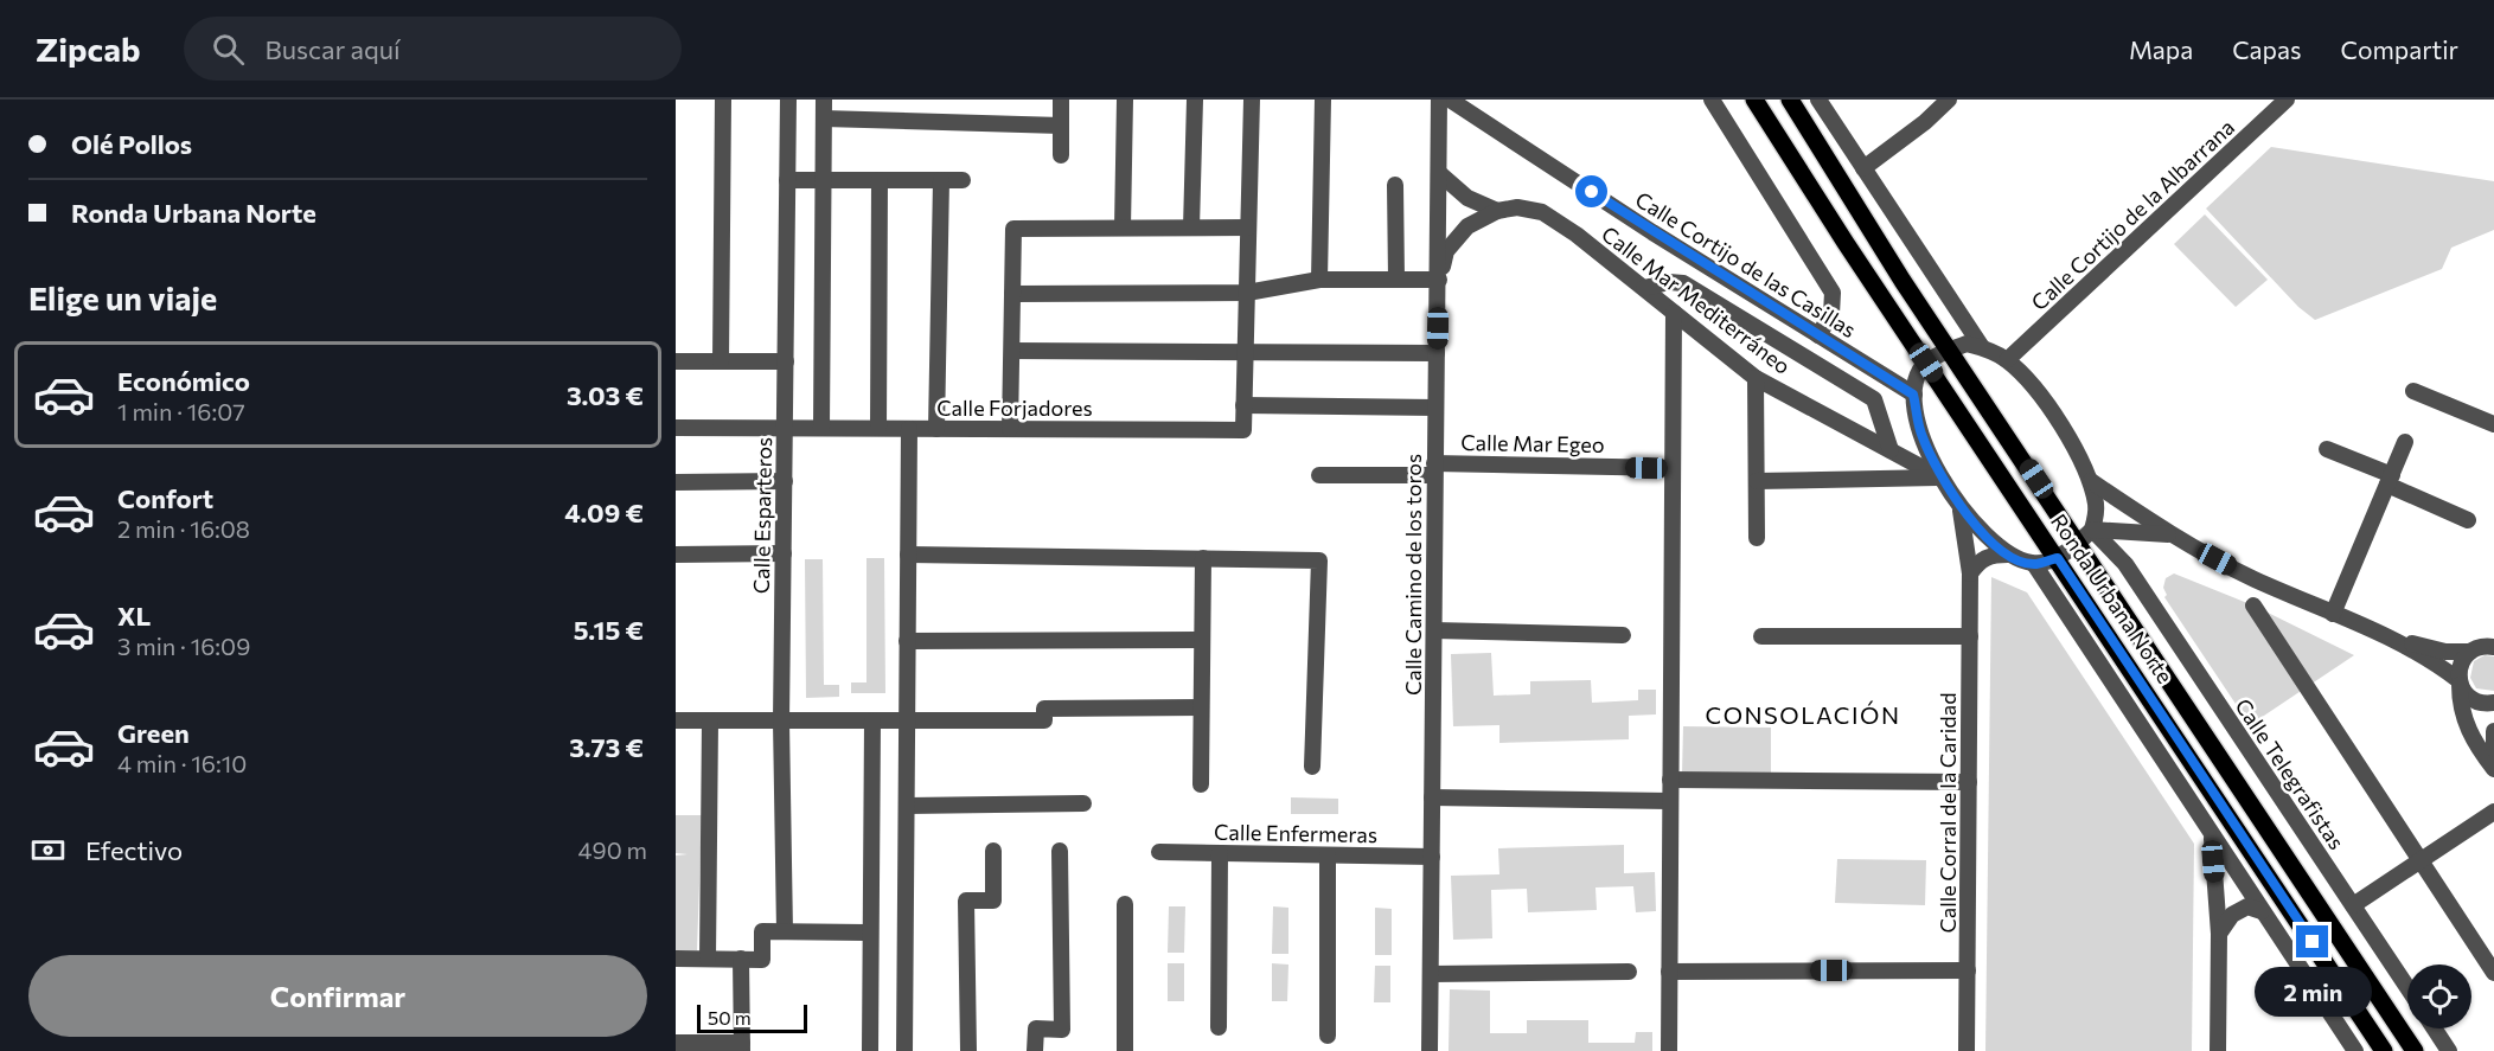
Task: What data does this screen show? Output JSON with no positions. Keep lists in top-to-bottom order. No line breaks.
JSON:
{"streets":{"main road":["Ronda Urbana Norte"],"street":["Calle Cortijo de la Albarrana","Calle Cortijo de las Casillas","Calle Mar Mediterráneo","Calle Forjadores","Calle Mar Egeo","Calle Esparteros","Calle Camino de los toros","Calle Telegrafistas","Calle Corral de la Caridad","Calle Enfermeras"]},"crossings":[["Calle Mar Mediterráneo","Calle Camino de los toros"],["Calle Forjadores","Calle Esparteros"],["Calle Mar Egeo","Calle Camino de los toros"],["Calle Camino de los toros","Calle Enfermeras"],["Ronda Urbana Norte","Calle Telegrafistas"]],"districts":["CONSOLACIÓN"],"scale_bar":"50 m","page":{"header":"Zipcab","search":"Buscar aquí","nav":["Mapa","Capas","Compartir"],"banner":["Olé Pollos","Ronda Urbana Norte"],"heading":"Elige un viaje","list":[{"name":"Económico","note":"1 min · 16:07","value":"3.03 €"},{"name":"Confort","note":"2 min · 16:08","value":"4.09 €"},{"name":"XL","note":"3 min · 16:09","value":"5.15 €"},{"name":"Green","note":"4 min · 16:10","value":"3.73 €"}],"pay":["Efectivo","490 m"],"buttons":"Confirmar","bubble":"2 min","scale":"50 m"}}
